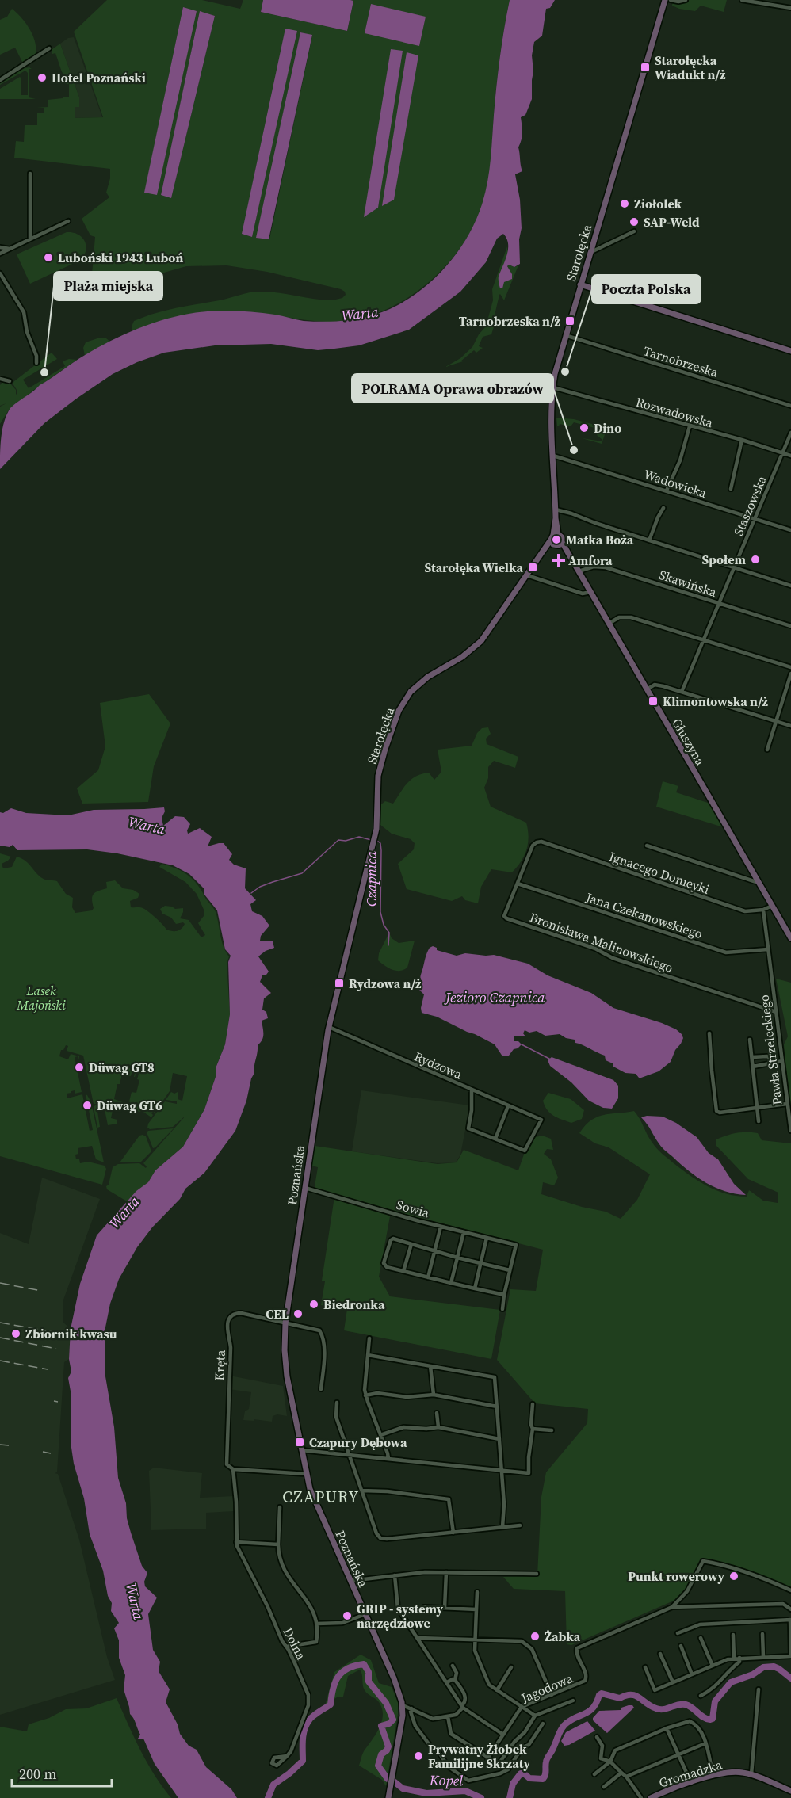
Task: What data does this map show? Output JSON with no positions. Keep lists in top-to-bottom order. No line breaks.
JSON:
{"streets":{"street":["Starołęcka","Tarnobrzeska","Rozwadowska","Wadowicka","Staszowska","Skawińska","Głuszyna","Ignacego Domeyki","Jana Czekanowskiego","Bronisława Malinowskiego","Pawła Strzeleckiego","Rydzowa","Poznańska","Sowia","Kręta","Dolna","Jagodowa","Gromadzka"]},"crossings":[["Starołęcka","Tarnobrzeska"],["Starołęcka","Rozwadowska"],["Starołęcka","Wadowicka"],["Starołęcka","Głuszyna"],["Starołęcka","Rydzowa"],["Starołęcka","Poznańska"],["Rozwadowska","Staszowska"],["Wadowicka","Staszowska"],["Staszowska","Skawińska"],["Skawińska","Głuszyna"],["Głuszyna","Ignacego Domeyki"],["Ignacego Domeyki","Bronisława Malinowskiego"],["Ignacego Domeyki","Pawła Strzeleckiego"],["Jana Czekanowskiego","Bronisława Malinowskiego"],["Jana Czekanowskiego","Pawła Strzeleckiego"],["Bronisława Malinowskiego","Pawła Strzeleckiego"],["Rydzowa","Poznańska"],["Poznańska","Sowia"],["Poznańska","Kręta"],["Kręta","Dolna"]],"districts":["CZAPURY"],"water":["Warta","Czapnica","Jezioro Czapnica","Kopel"],"parks":["Lasek Majoński"],"places":{"transit":["Starołęcka Wiadukt n/ż","Tarnobrzeska n/ż","Starołęka Wielka","Klimontowska n/ż","Rydzowa n/ż","Czapury Dębowa"],"other":["Hotel Poznański","Ziołolek","SAP-Weld","Luboński 1943 Luboń","Poczta Polska","Plaża miejska","Dino","POLRAMA Oprawa obrazów","Matka Boża","Społem","Düwag GT8","Düwag GT6","Biedronka","CEL","Zbiornik kwasu","Punkt rowerowy","GRIP - systemy narzędziowe","Żabka","Prywatny Żłobek Familijne Skrzaty"],"health":["Amfora"]},"scale_bar":"200 m"}
